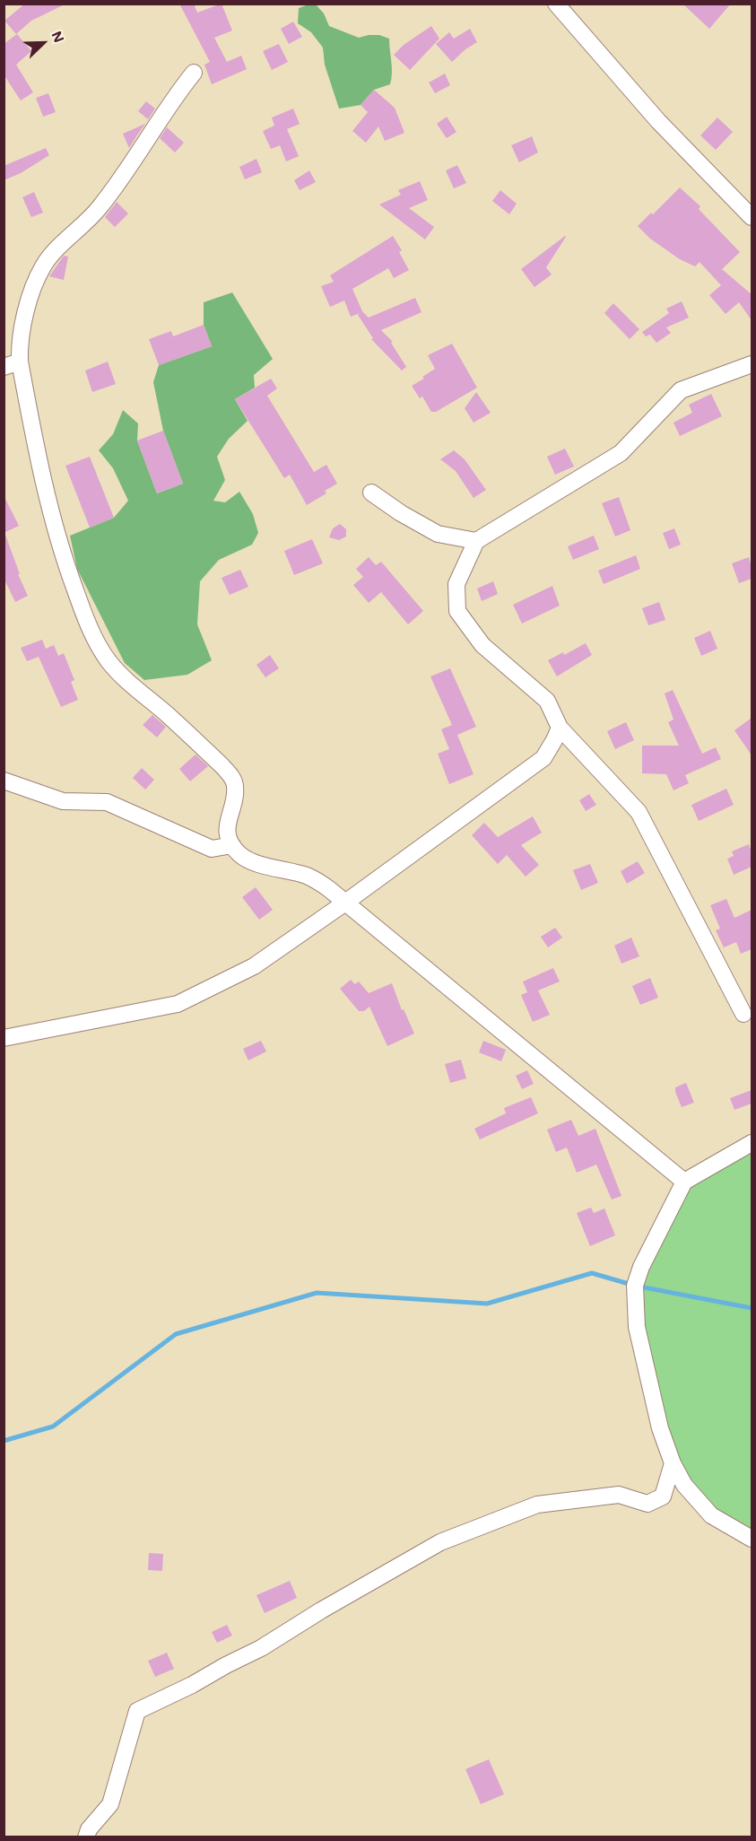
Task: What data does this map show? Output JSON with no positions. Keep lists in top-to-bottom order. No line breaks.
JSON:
{"north":"top right"}
